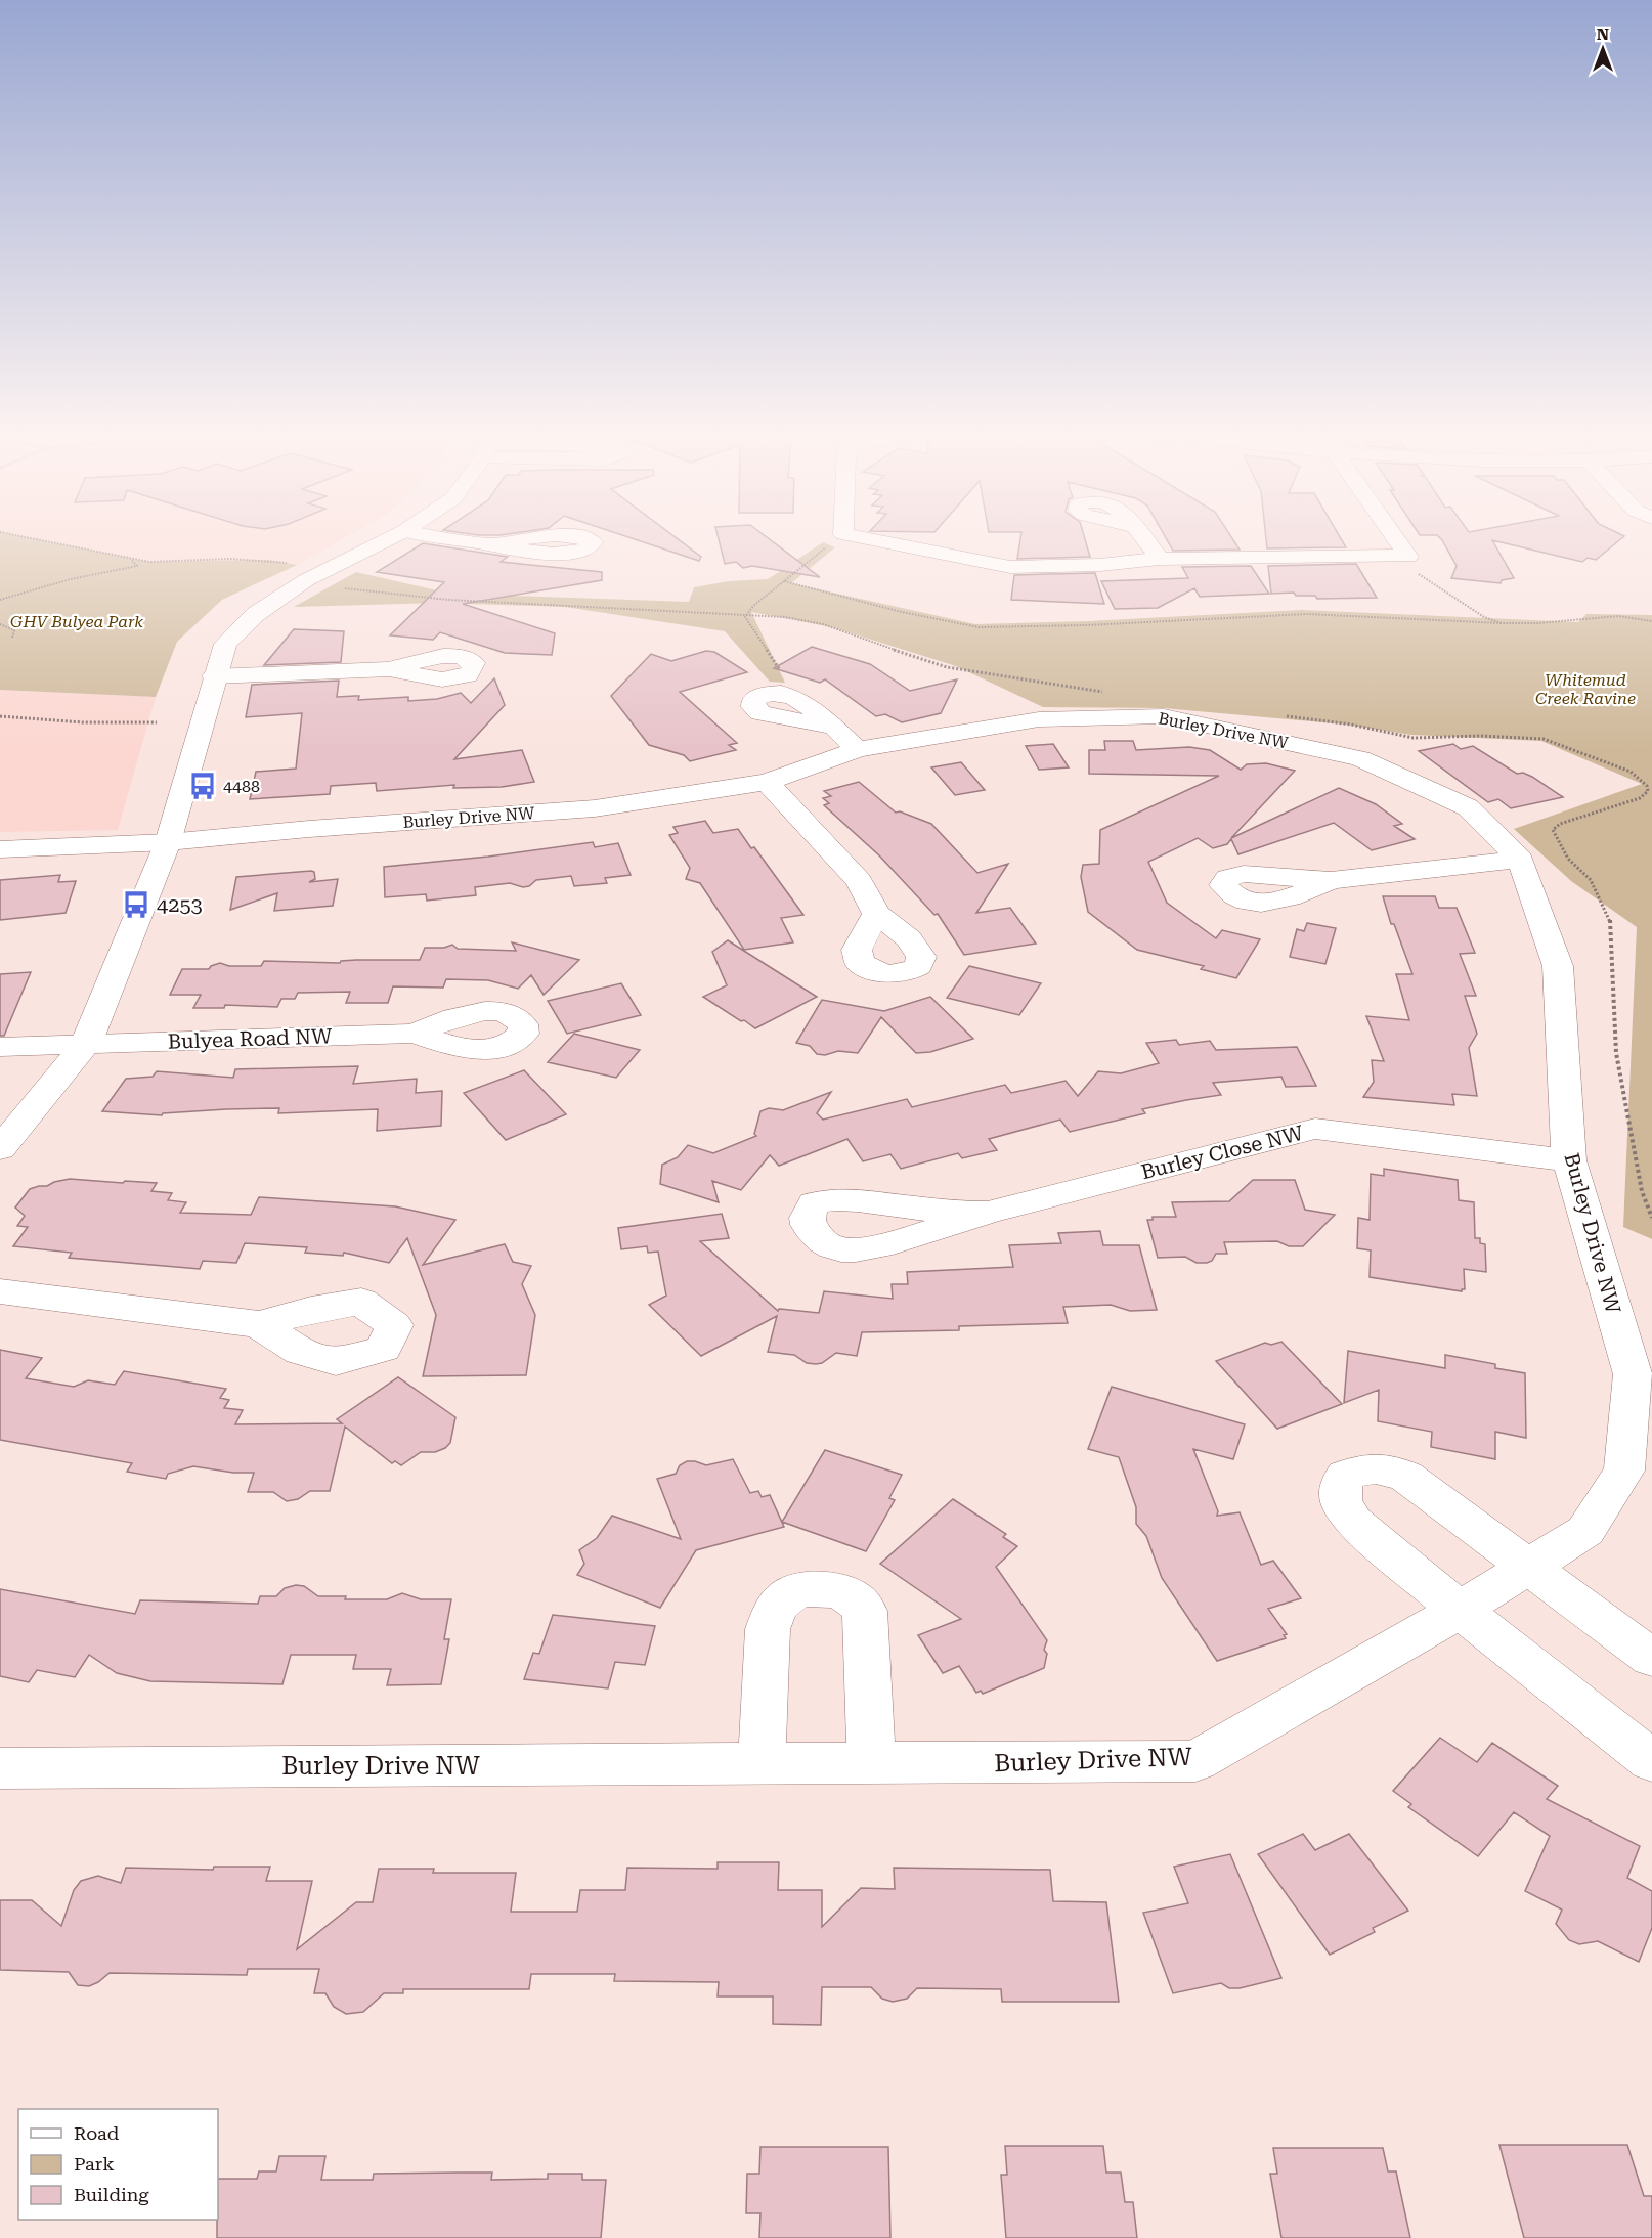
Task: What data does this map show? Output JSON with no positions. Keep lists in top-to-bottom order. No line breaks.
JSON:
{"streets":{"street":["Burley Drive NW","Bulyea Road NW","Burley Close NW"]},"crossings":[["Burley Drive NW","Burley Close NW"]],"parks":["GHV Bulyea Park","Whitemud Creek Ravine"],"places":{"bus stop":["4488","4253"]},"legend":["Road","Park","Building"],"north":"top"}
